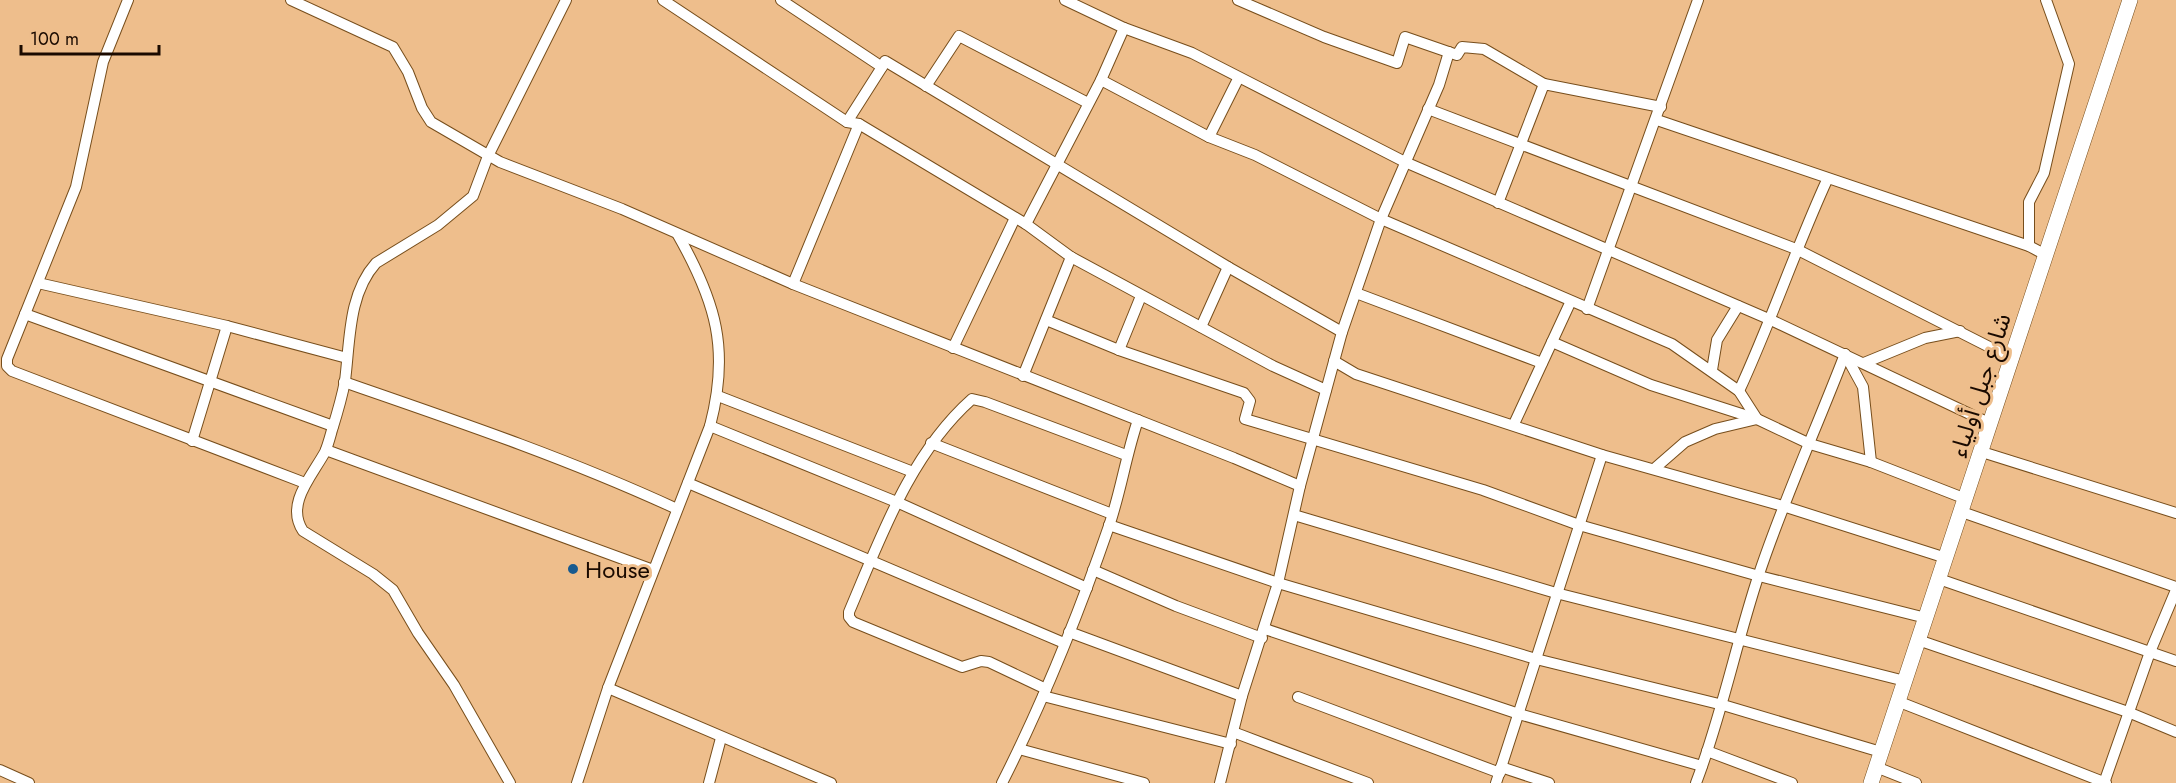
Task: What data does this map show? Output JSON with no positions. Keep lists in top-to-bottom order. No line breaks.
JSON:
{"streets":{"highway":["شارع جبل أولياء"]},"places":["House"],"scale_bar":"100 m"}
